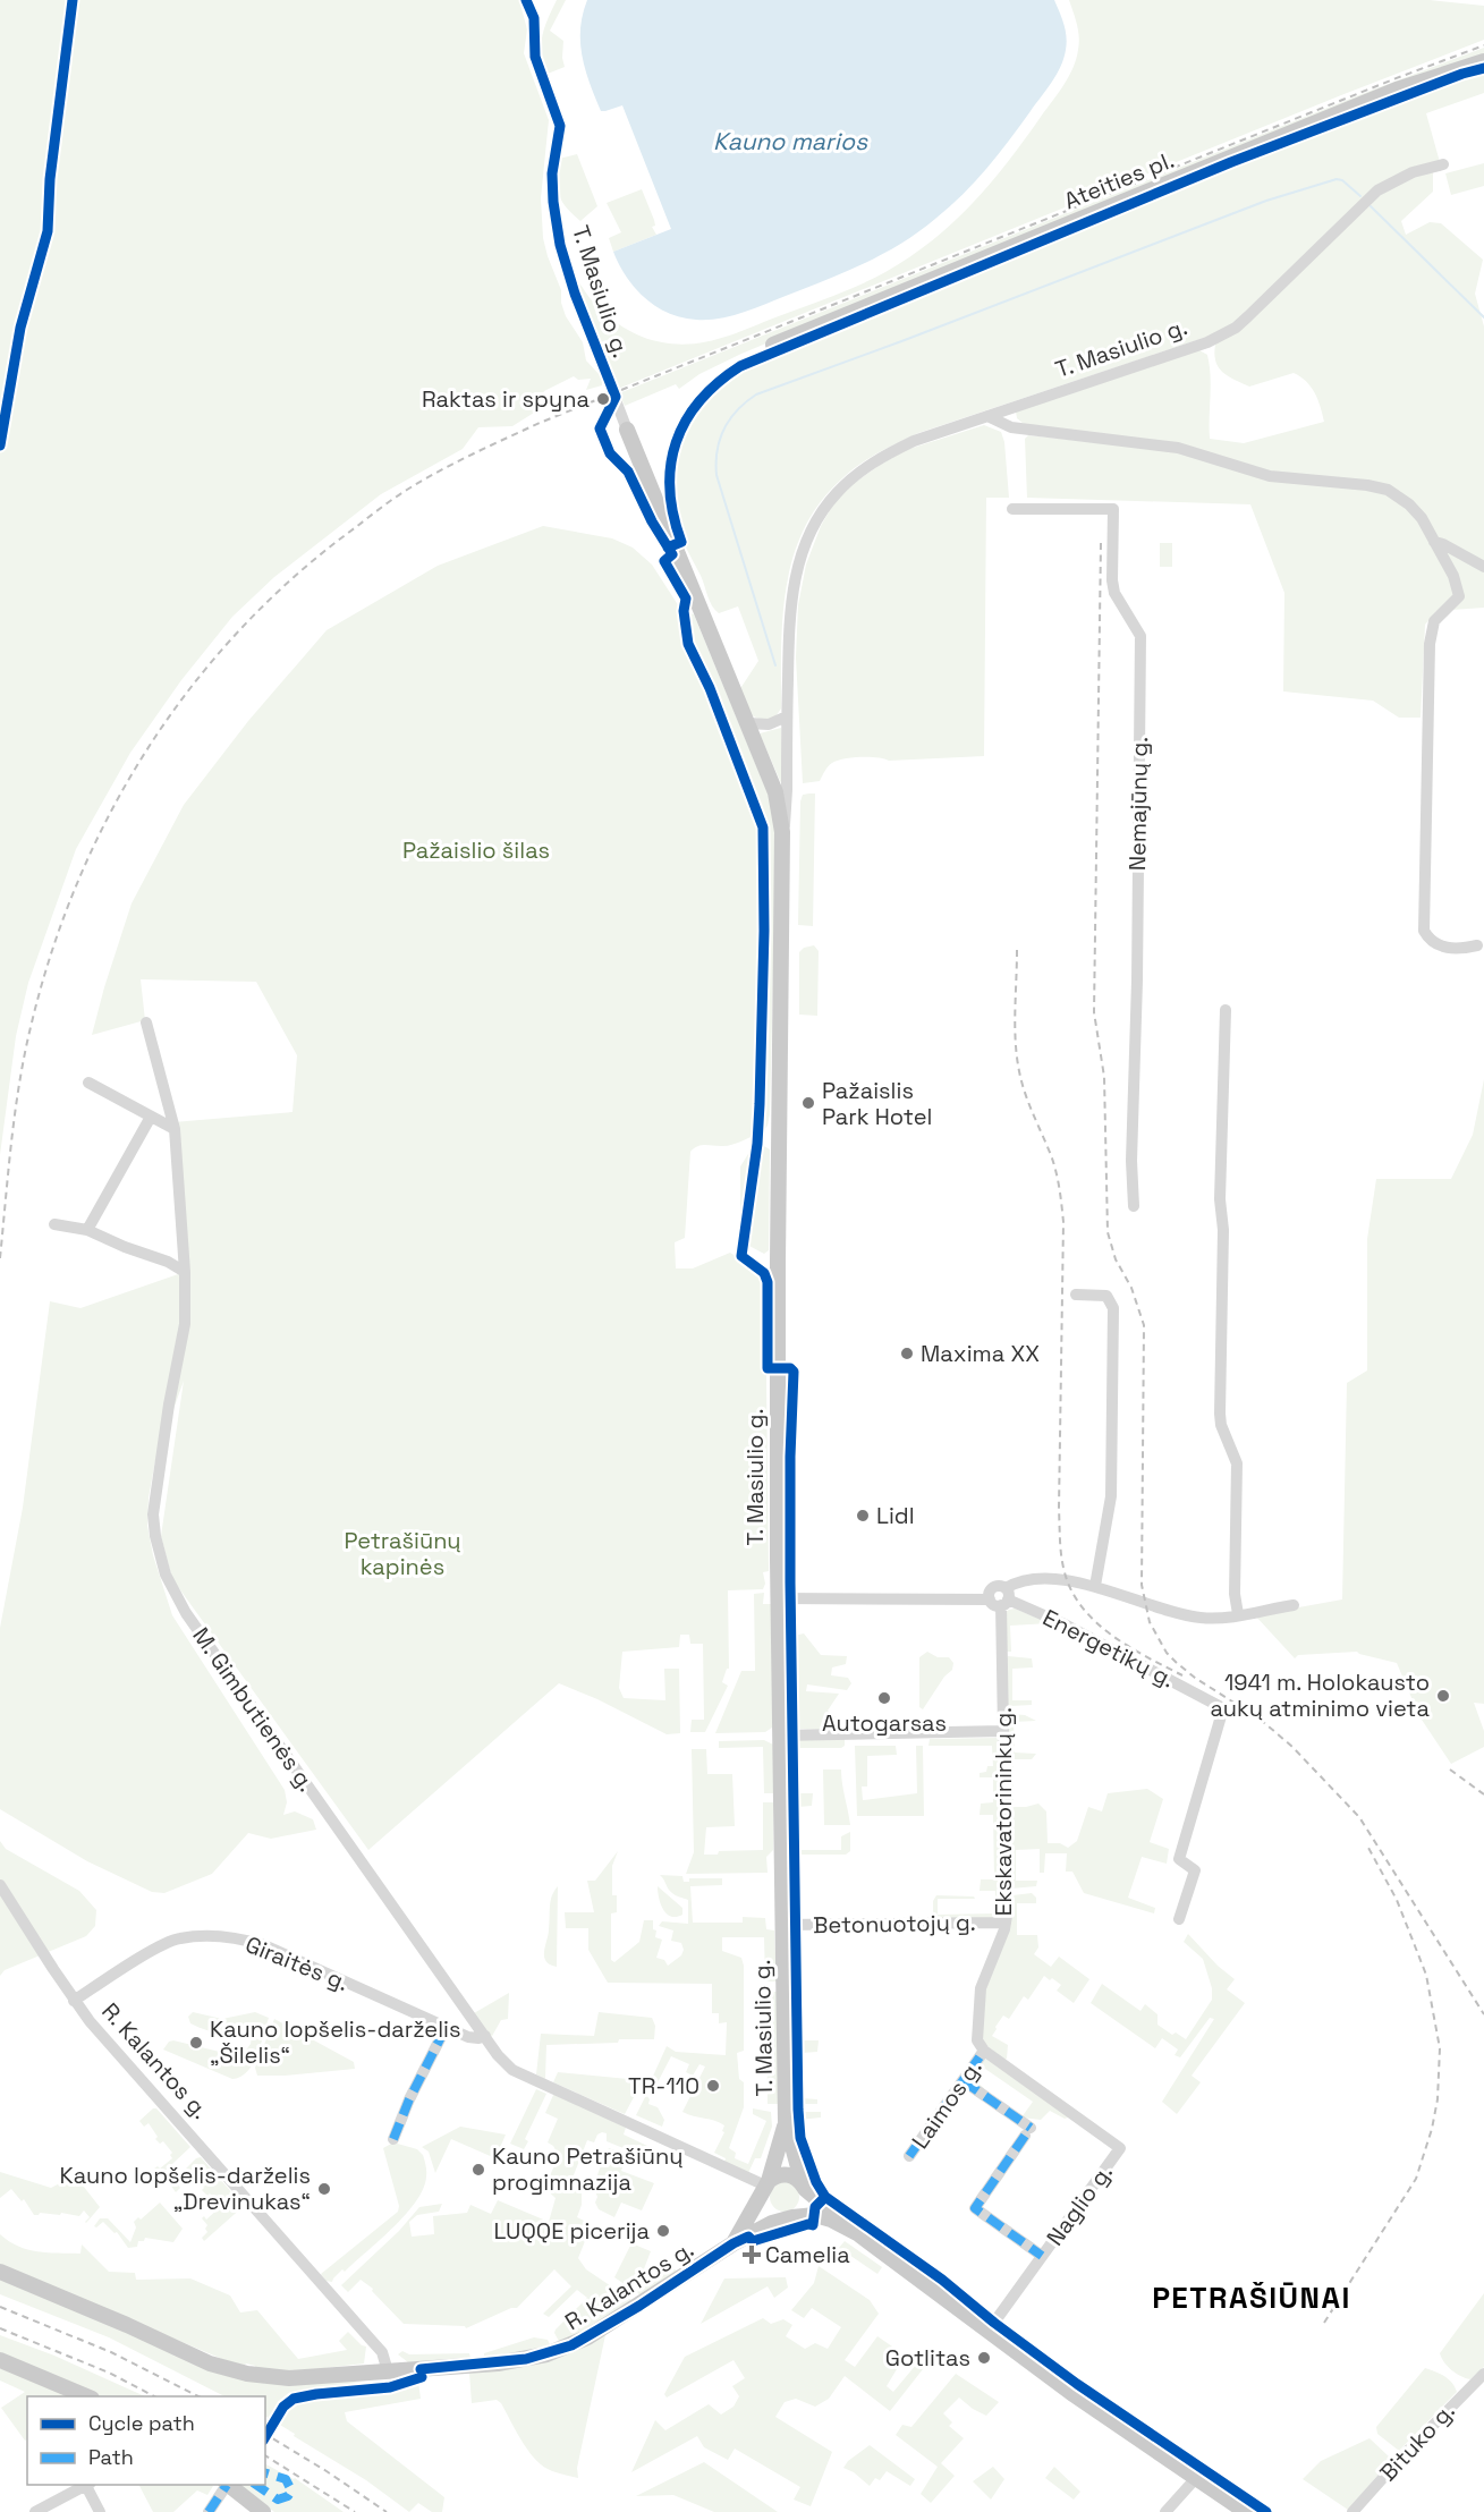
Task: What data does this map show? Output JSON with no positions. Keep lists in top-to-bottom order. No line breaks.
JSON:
{"streets":{"main road":["Ateities pl.","T. Masiulio g.","R. Kalantos g."],"street":["Nemajūnų g.","Energetikų g.","M. Gimbutienės g.","Ekskavatorininkų g.","Betonuotojų g.","Giraitės g.","Laimos g.","Naglio g.","Bituko g."]},"crossings":[["T. Masiulio g.","M. Gimbutienės g."],["T. Masiulio g.","Betonuotojų g."],["T. Masiulio g.","R. Kalantos g."],["Energetikų g.","Ekskavatorininkų g."],["M. Gimbutienės g.","Giraitės g."],["M. Gimbutienės g.","R. Kalantos g."],["Ekskavatorininkų g.","Betonuotojų g."],["Ekskavatorininkų g.","Laimos g."],["Ekskavatorininkų g.","Naglio g."],["Giraitės g.","R. Kalantos g."],["R. Kalantos g.","Naglio g."],["Laimos g.","Naglio g."]],"districts":["PETRAŠIŪNAI"],"water":["Kauno marios"],"parks":["Pažaislio šilas","Petrašiūnų kapinės"],"places":{"other":["Raktas ir spyna","Pažaislis Park Hotel","Maxima XX","Lidl","1941 m. Holokausto aukų atminimo vieta","Autogarsas","Kauno lopšelis-darželis „Šilelis“","TR-110","Kauno Petrašiūnų progimnazija","Kauno lopšelis-darželis „Drevinukas“","LUQQE picerija","Gotlitas"],"health":["Camelia"]},"legend":["Cycle path","Path"]}
